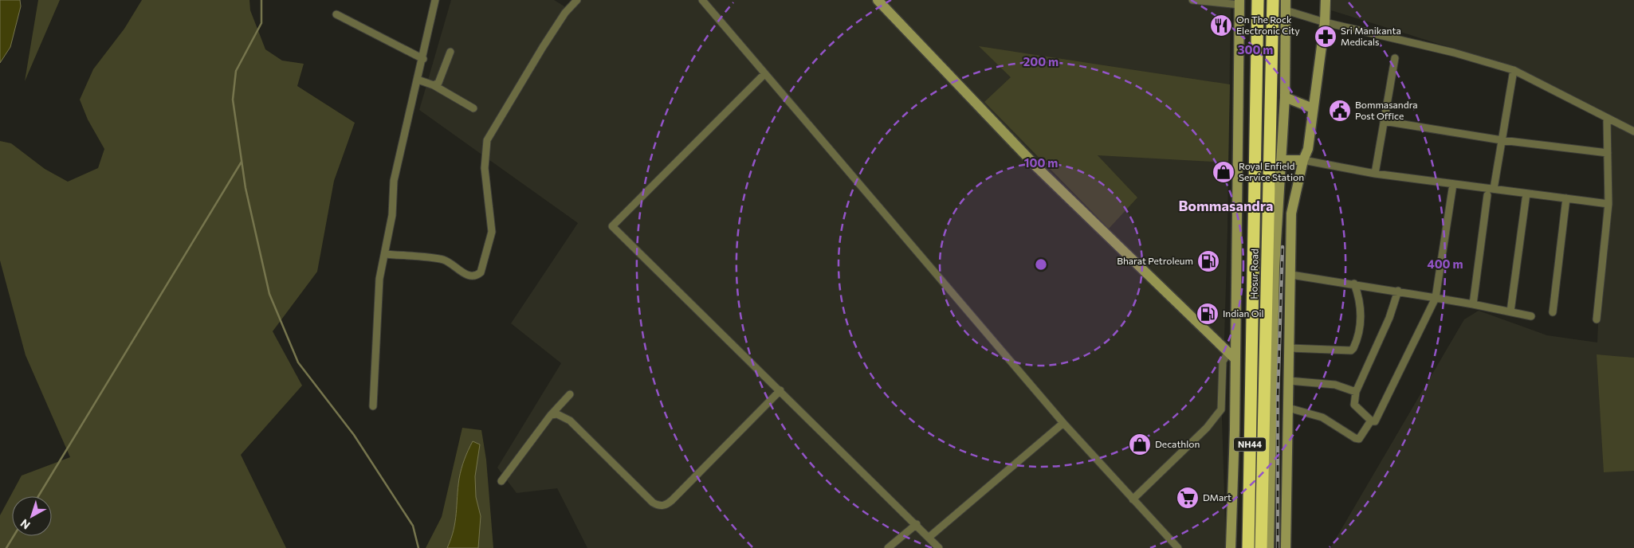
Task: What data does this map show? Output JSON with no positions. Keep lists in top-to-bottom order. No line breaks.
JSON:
{"streets":{"highway":["Hosur Road","NH44"]},"districts":["Bommasandra"],"places":{"restaurant":["On The Rock Electronic City"],"pharmacy":["Sri Manikanta Medicals"],"public building":["Bommasandra Post Office"],"shop":["Royal Enfield Service Station","Decathlon"],"fuel station":["Bharat Petroleum","Indian Oil"],"supermarket":["DMart"]},"north":"bottom left","rings":["300 m","200 m","100 m","400 m"]}
